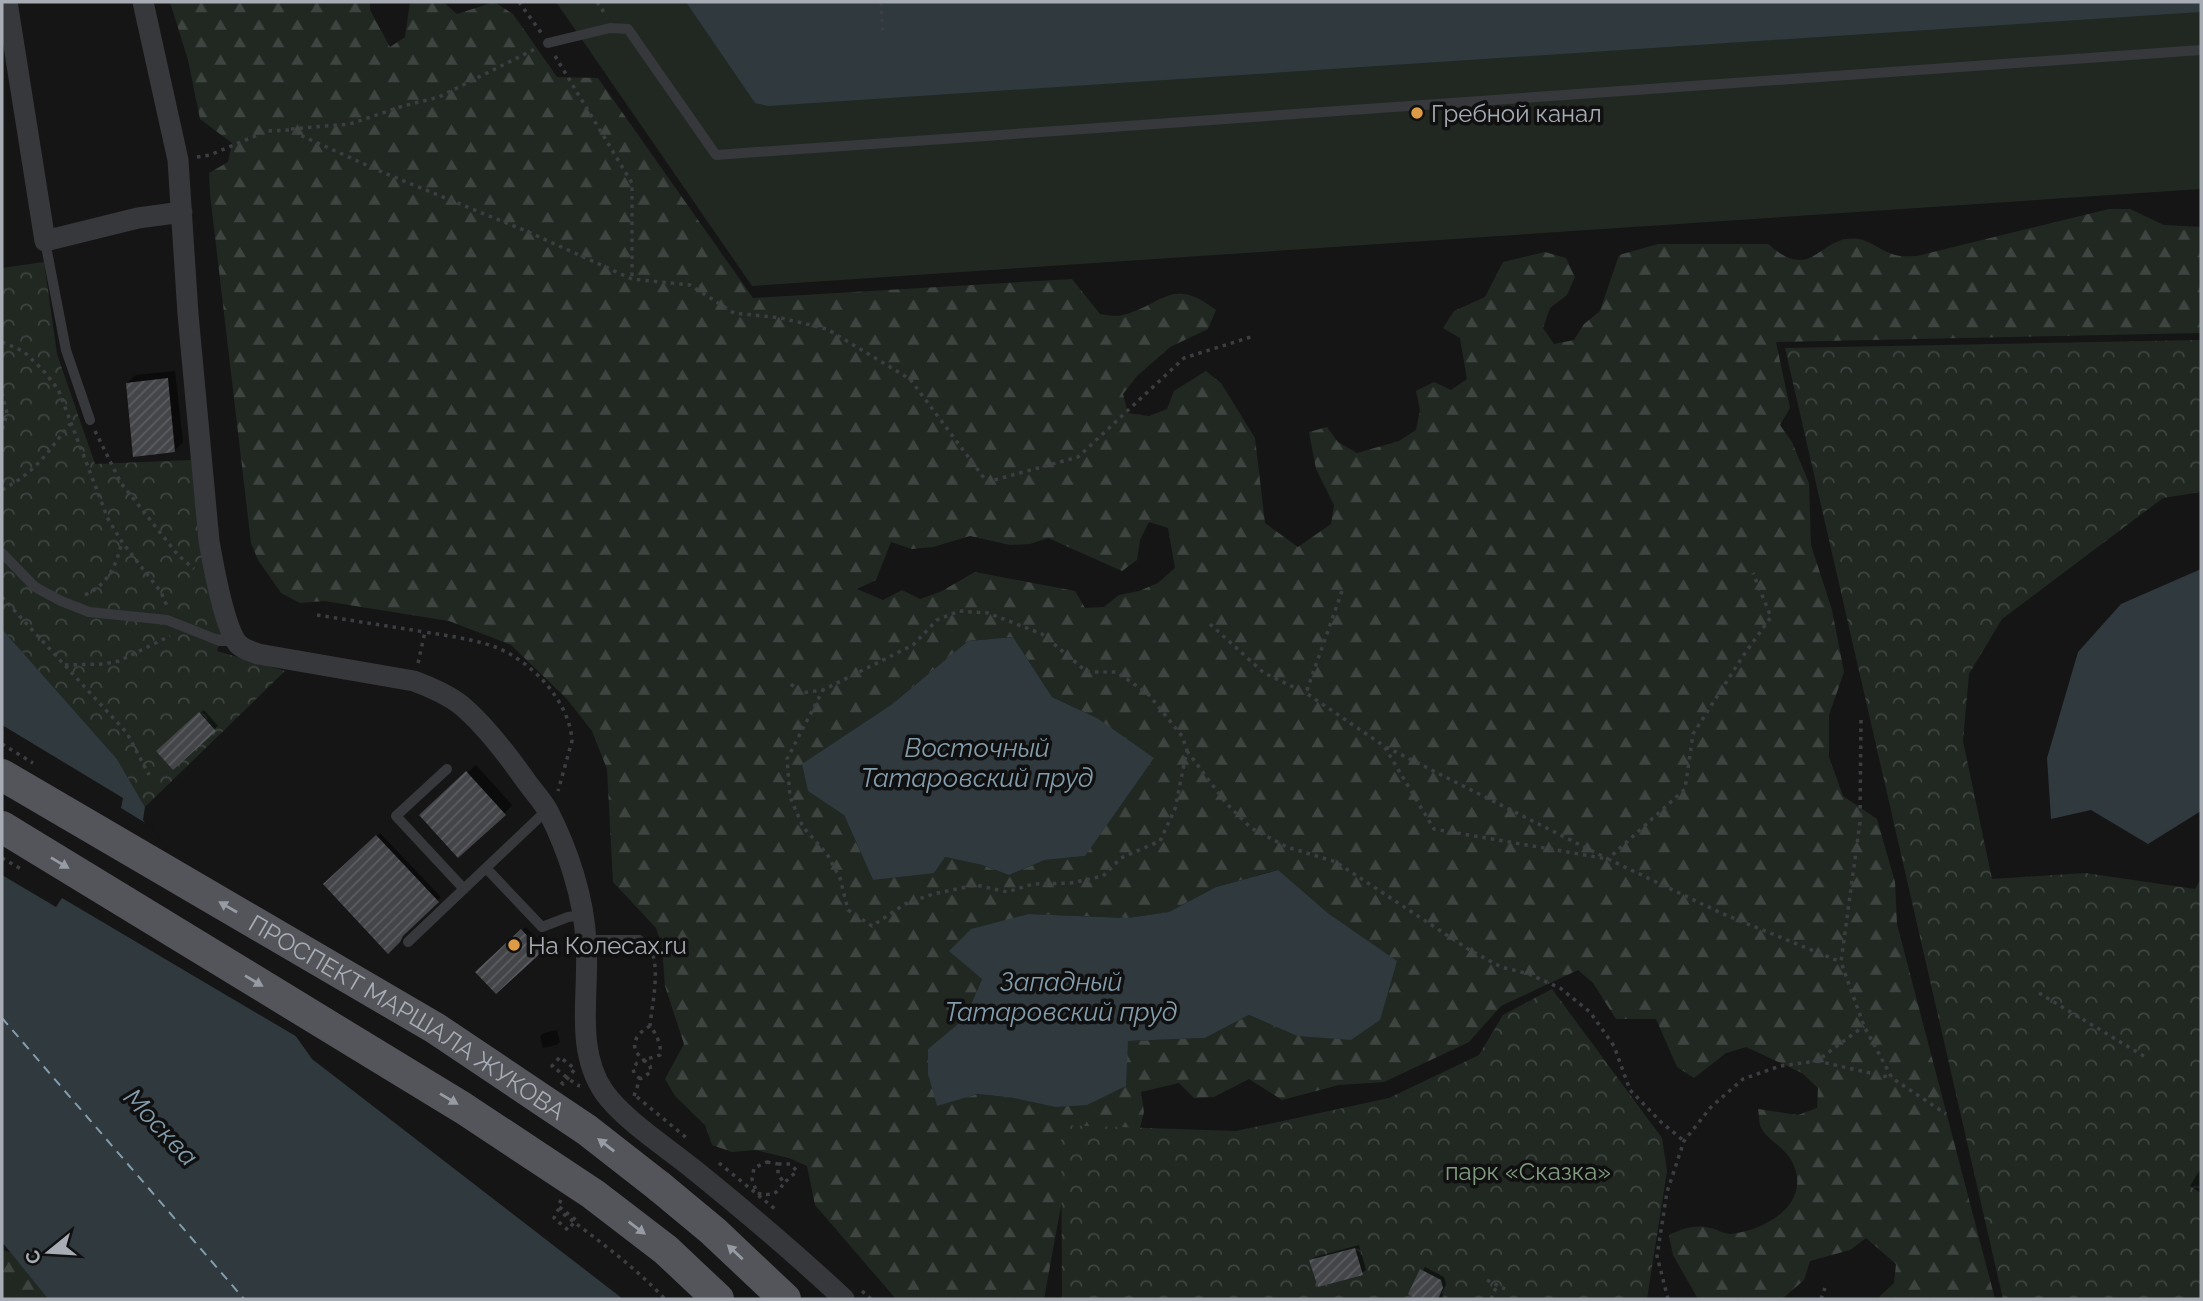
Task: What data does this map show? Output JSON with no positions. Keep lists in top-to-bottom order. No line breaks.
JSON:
{"streets":{"main road":["ПРОСПЕКТ МАРШАЛА ЖУКОВА"]},"water":["Восточный Татаровский пруд","Западный Татаровский пруд","Москва"],"parks":["парк «Сказка»"],"places":["Гребной канал","На Колесах.ru"],"north":"left"}
